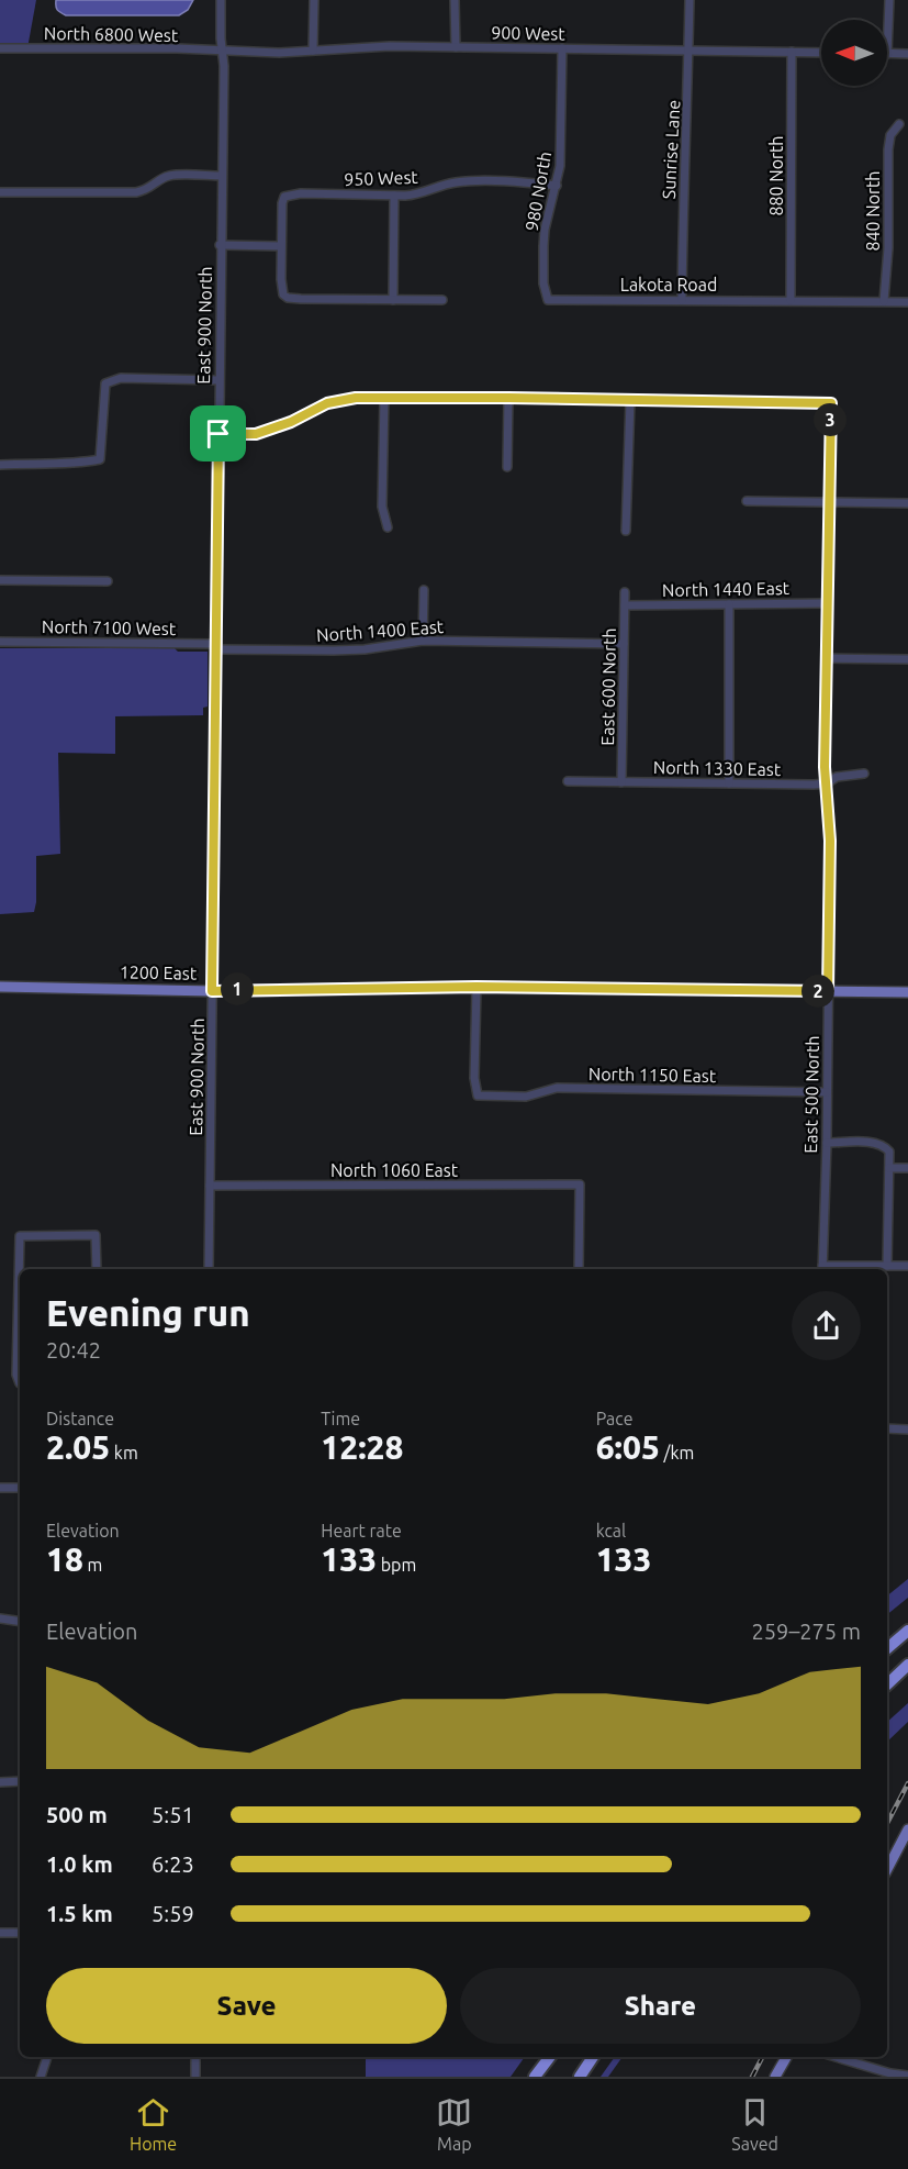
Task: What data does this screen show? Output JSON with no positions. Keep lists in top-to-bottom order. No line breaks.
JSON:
{"streets":{"main road":["1200 East"],"street":["900 West","North 6800 West","Sunrise Lane","880 North","950 West","980 North","840 North","Lakota Road","East 900 North","North 1440 East","North 7100 West","North 1400 East","East 600 North","North 1330 East","North 1150 East","East 500 North","North 1060 East"]},"crossings":[["900 West","North 6800 West"],["900 West","Sunrise Lane"],["900 West","880 North"],["900 West","980 North"],["900 West","East 900 North"],["North 6800 West","East 900 North"],["Sunrise Lane","Lakota Road"],["880 North","Lakota Road"],["950 West","980 North"],["980 North","Lakota Road"],["840 North","Lakota Road"],["East 900 North","North 7100 West"],["East 900 North","North 1400 East"],["East 900 North","1200 East"],["East 900 North","North 1060 East"],["North 1440 East","East 600 North"],["North 1440 East","East 500 North"],["North 7100 West","North 1400 East"],["North 1400 East","East 600 North"],["East 600 North","North 1330 East"],["North 1330 East","East 500 North"],["1200 East","North 1150 East"],["1200 East","East 500 North"],["North 1150 East","East 500 North"]],"north":"left","page":{"pins":["3","1","2"],"heading":["Evening run","20:42"],"stats":[["Distance","2.05 km"],["Time","12:28"],["Pace","6:05 /km"],["Elevation","18 m"],["Heart rate","133 bpm"],["kcal","133"]],"chart":["Elevation","259–275 m"],"list":[{"name":"500 m","note":"5:51"},{"name":"1.0 km","note":"6:23"},{"name":"1.5 km","note":"5:59"}],"buttons":["Save","Share"],"tabs":["Home","Map","Saved"]}}
